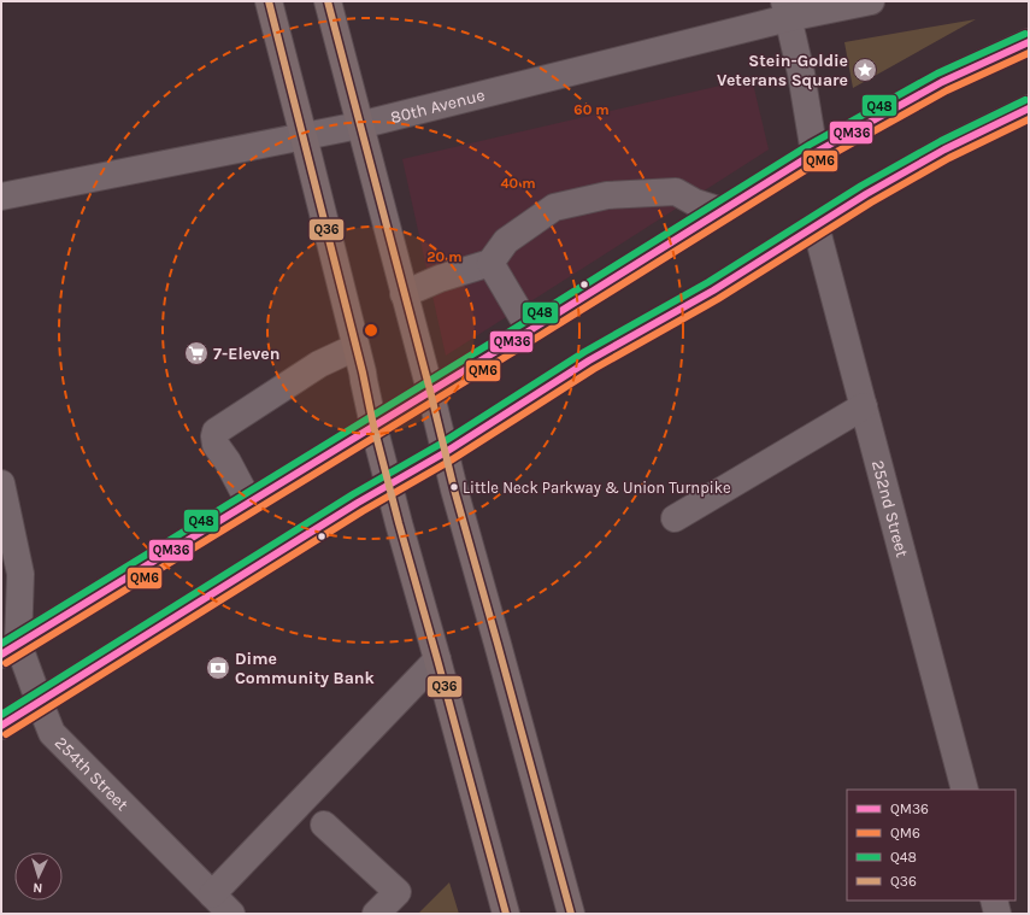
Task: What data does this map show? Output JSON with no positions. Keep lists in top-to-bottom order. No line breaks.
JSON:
{"streets":{"street":["80th Avenue","252nd Street","254th Street"]},"places":{"place":["Stein-Goldie Veterans Square"],"supermarket":["7-Eleven"],"other":["Little Neck Parkway & Union Turnpike"],"bank":["Dime Community Bank"]},"lines":["transit line Q36","transit line Q48","transit line QM36","transit line QM6"],"legend":["QM36","QM6","Q48","Q36"],"north":"bottom","rings":["60 m","40 m","20 m"]}
